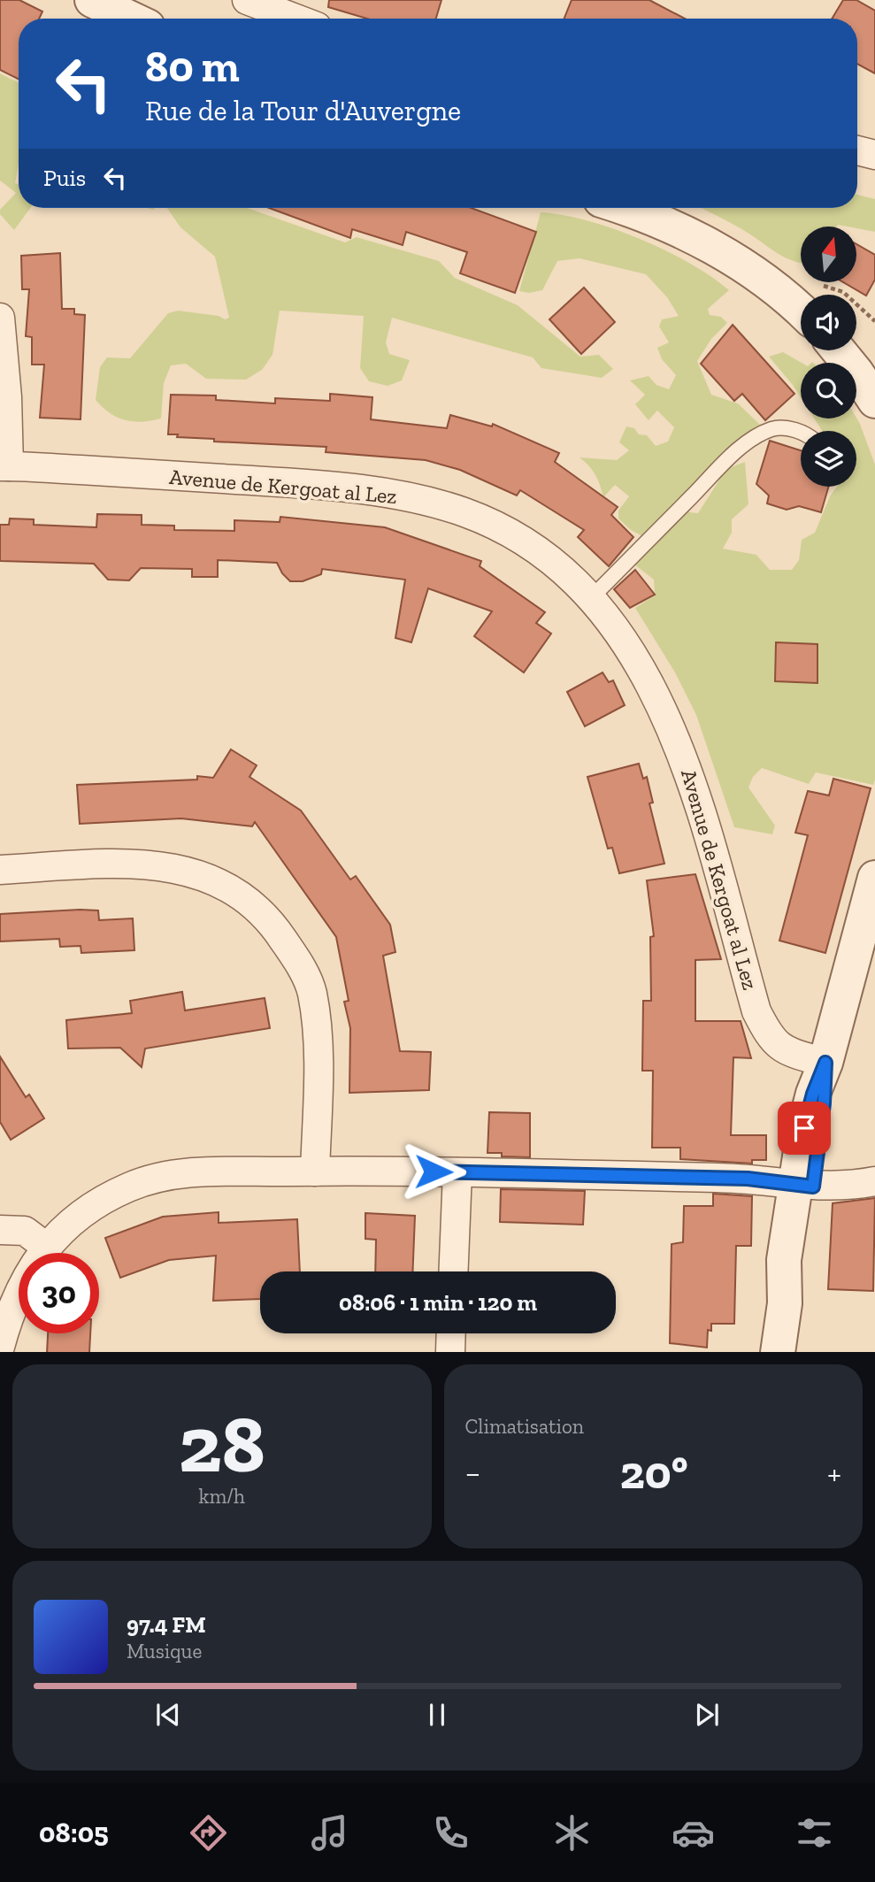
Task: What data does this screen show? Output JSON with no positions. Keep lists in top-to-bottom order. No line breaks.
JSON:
{"streets":{"street":["Avenue de Kergoat al Lez"]},"north":"top","page":{"turn":["80 m","Rue de la Tour d'Auvergne"],"then":"Puis","limit":"30","trip":"08:06 · 1 min · 120 m","tile":[["28","km/h"],"Climatisation"],"heat":["−","20°","+"],"song":["97.4 FM","Musique"],"tabs":"08:05"}}
